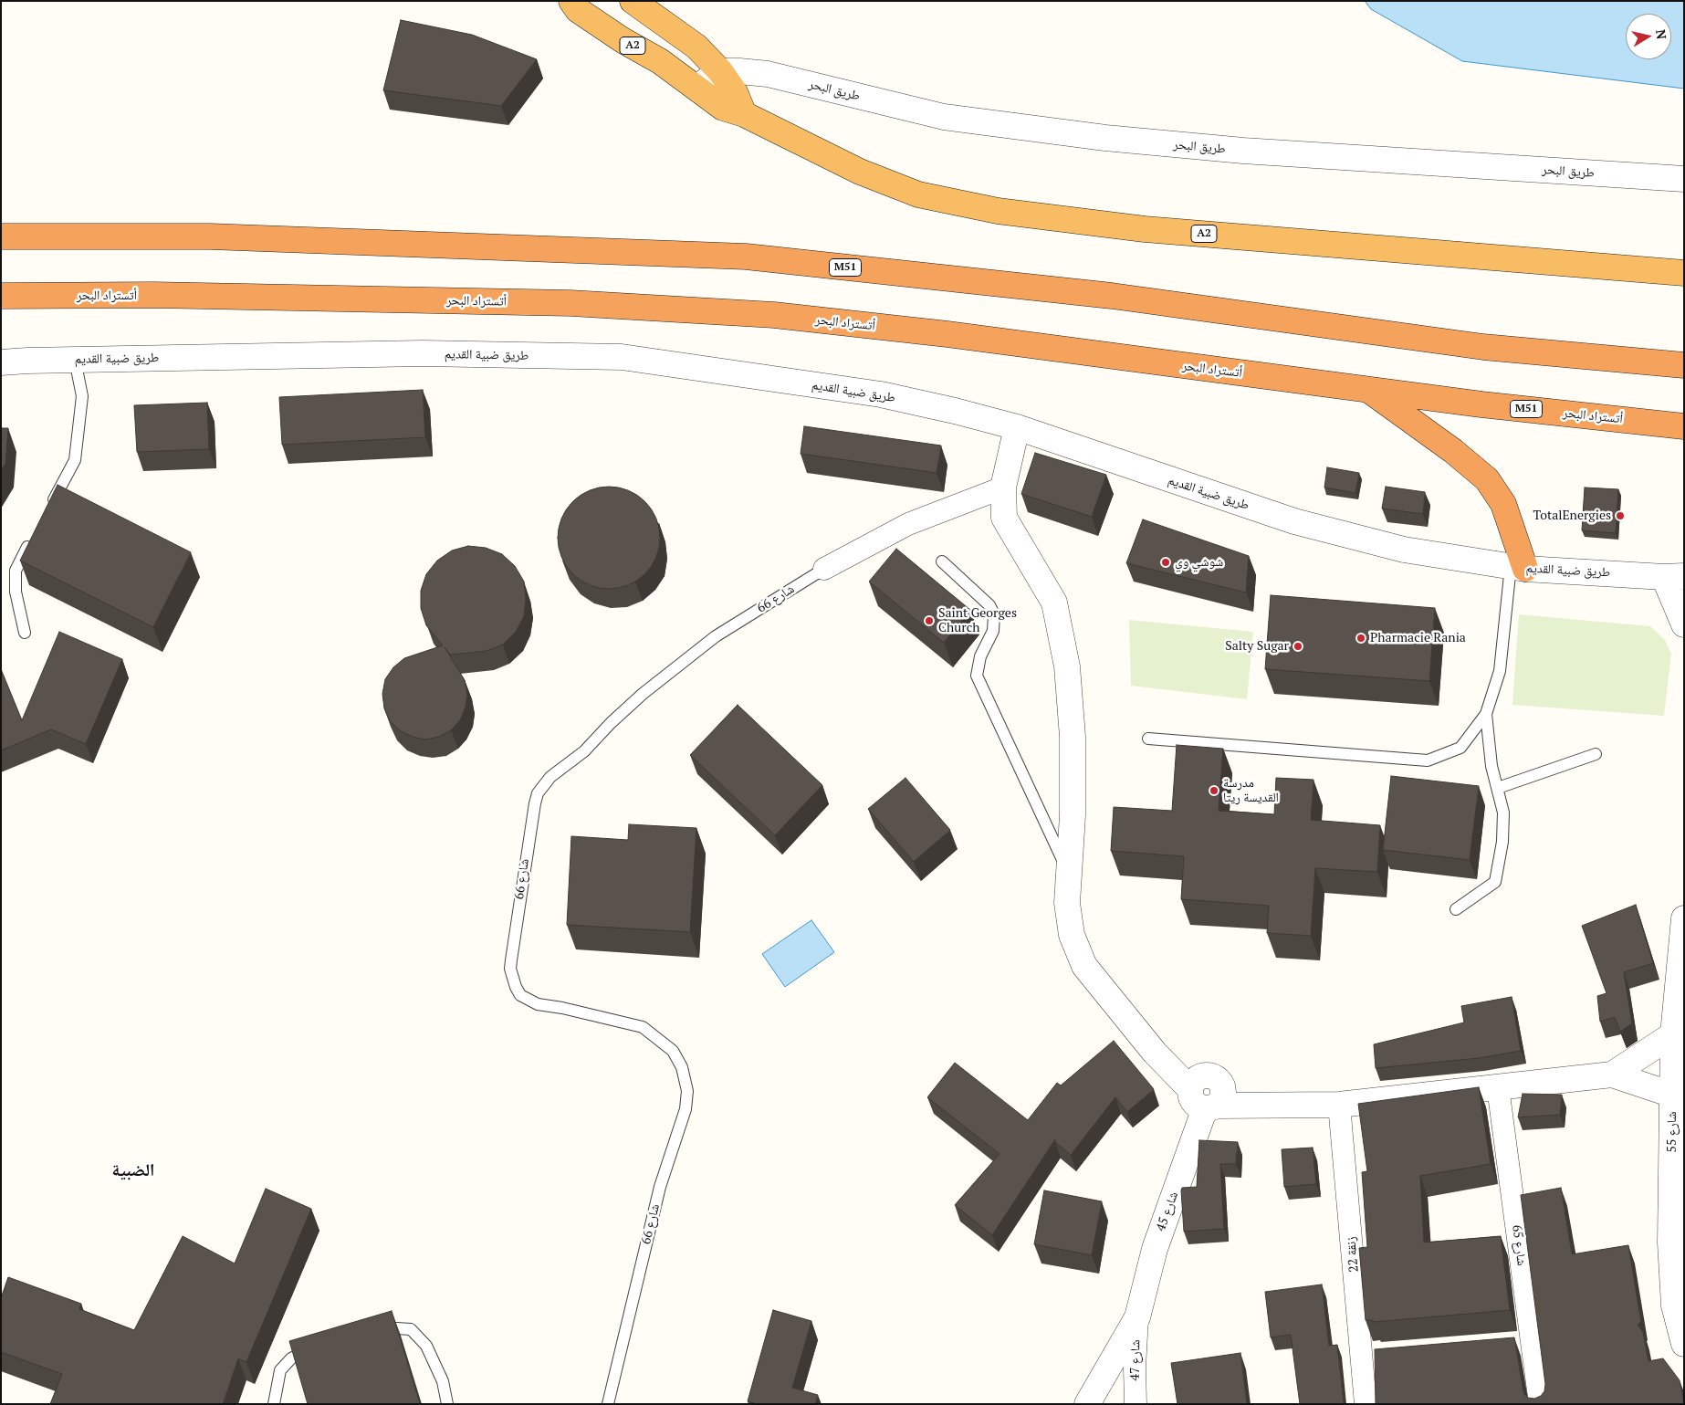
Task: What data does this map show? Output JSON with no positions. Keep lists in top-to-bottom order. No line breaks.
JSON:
{"streets":{"highway":["A2","M51","أتستراد البحر"],"street":["طريق البحر","طريق ضبية القديم","شارع 66","شارع 55","شارع 45","شارع 65","زنقة 22","شارع 47"]},"crossings":[["شارع 45","شارع 47"]],"districts":["الضبية"],"places":["TotalEnergies","شوشي وي","Saint Georges Church","Pharmacie Rania","Salty Sugar","مدرسة القديسة ريتا"],"north":"right"}
